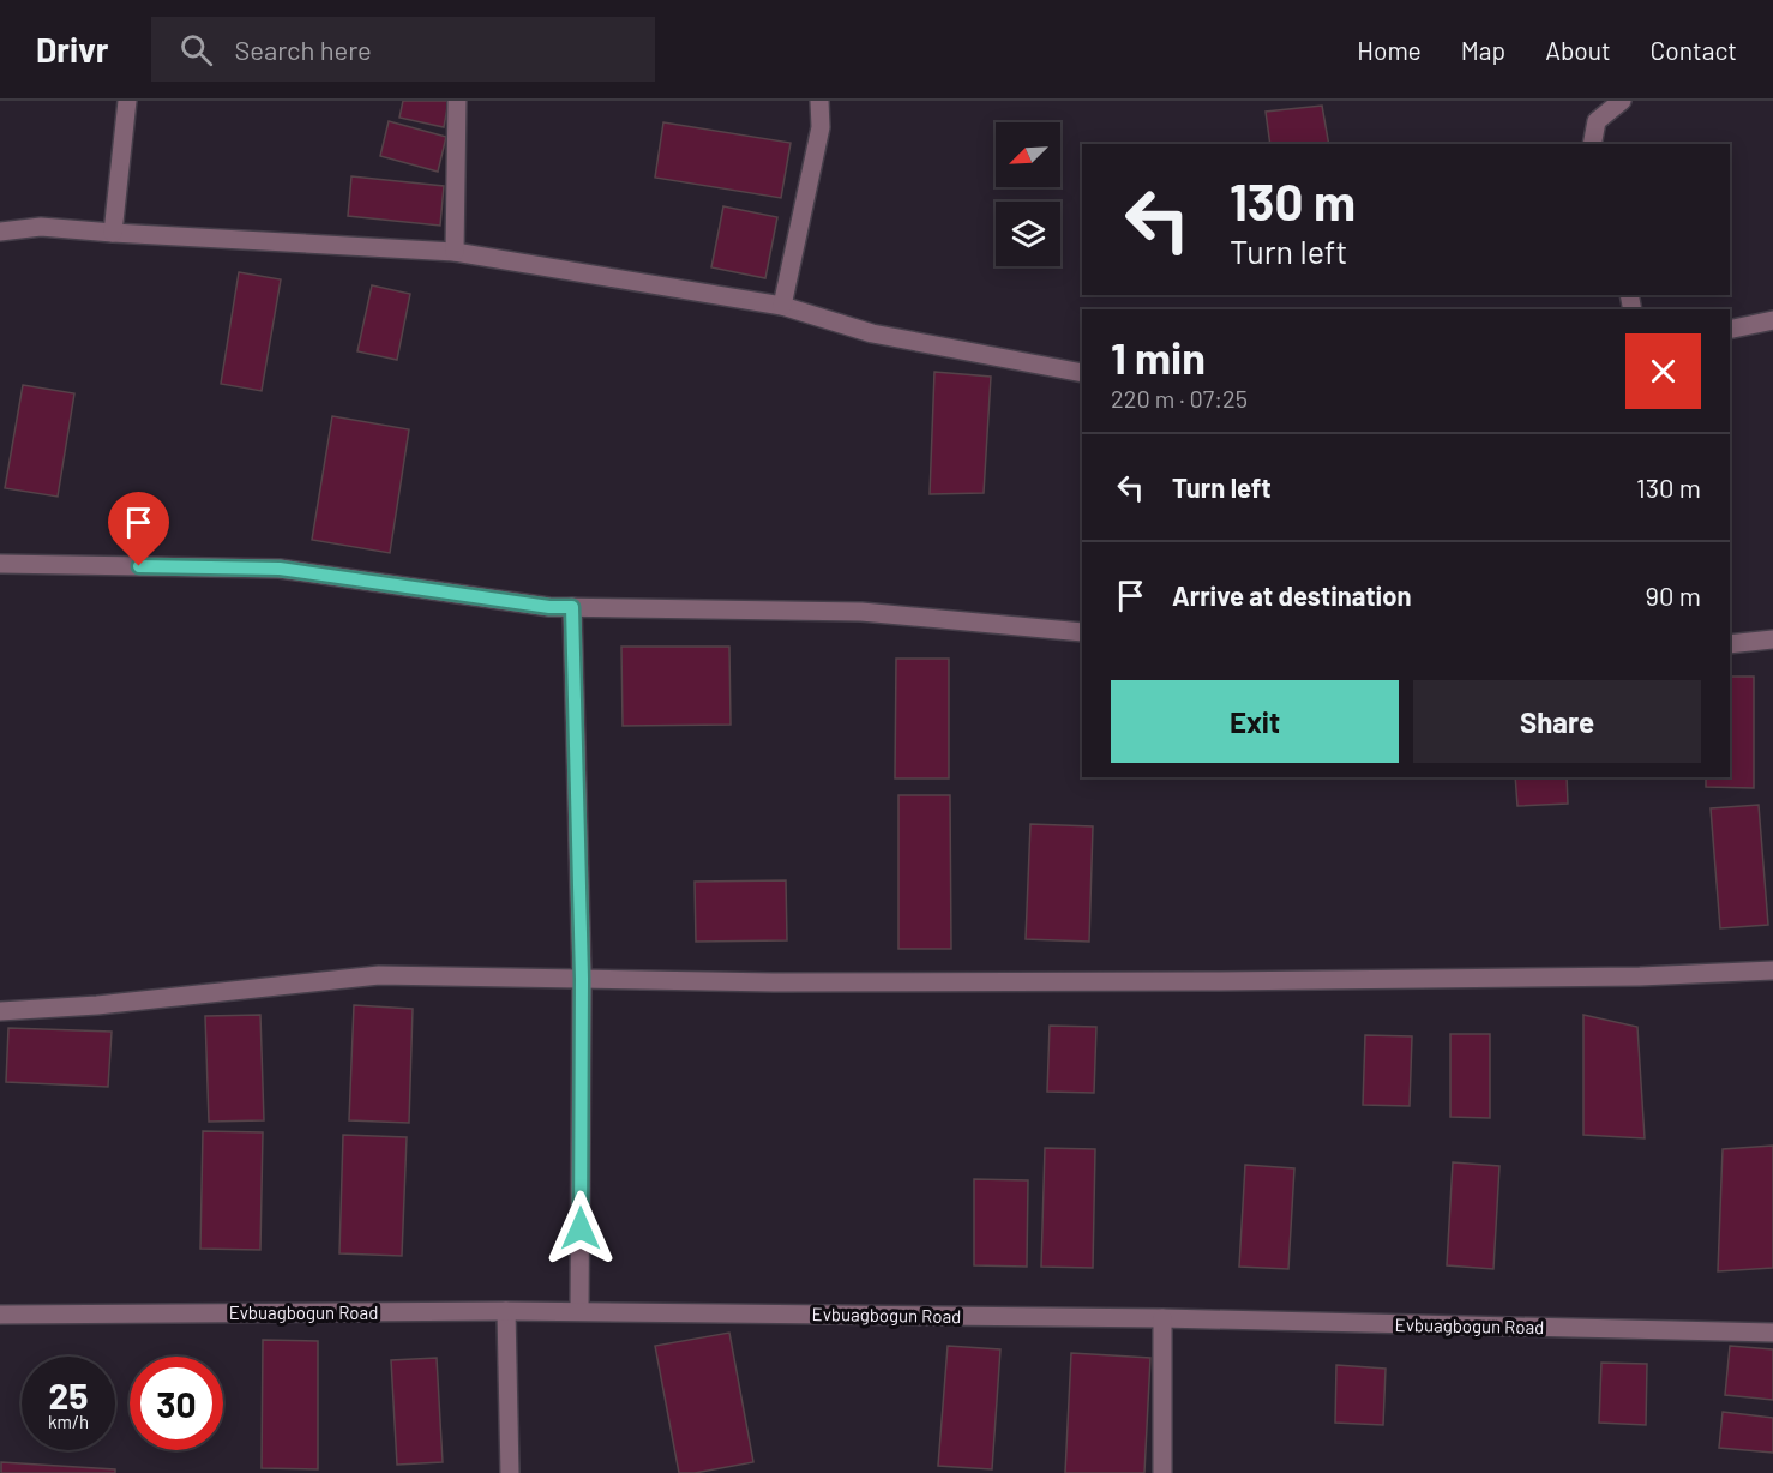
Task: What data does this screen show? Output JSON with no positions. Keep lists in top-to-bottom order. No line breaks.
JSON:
{"streets":{"street":["Evbuagbogun Road"]},"north":"bottom left","page":{"header":"Drivr","search":"Search here","nav":["Home","Map","About","Contact"],"turn":["130 m","Turn left"],"heading":["1 min","220 m · 07:25"],"list":[{"name":"Turn left","value":"130 m"},{"name":"Arrive at destination","value":"90 m"}],"buttons":["Exit","Share"],"speed":"25 km/h","limit":"30"}}
